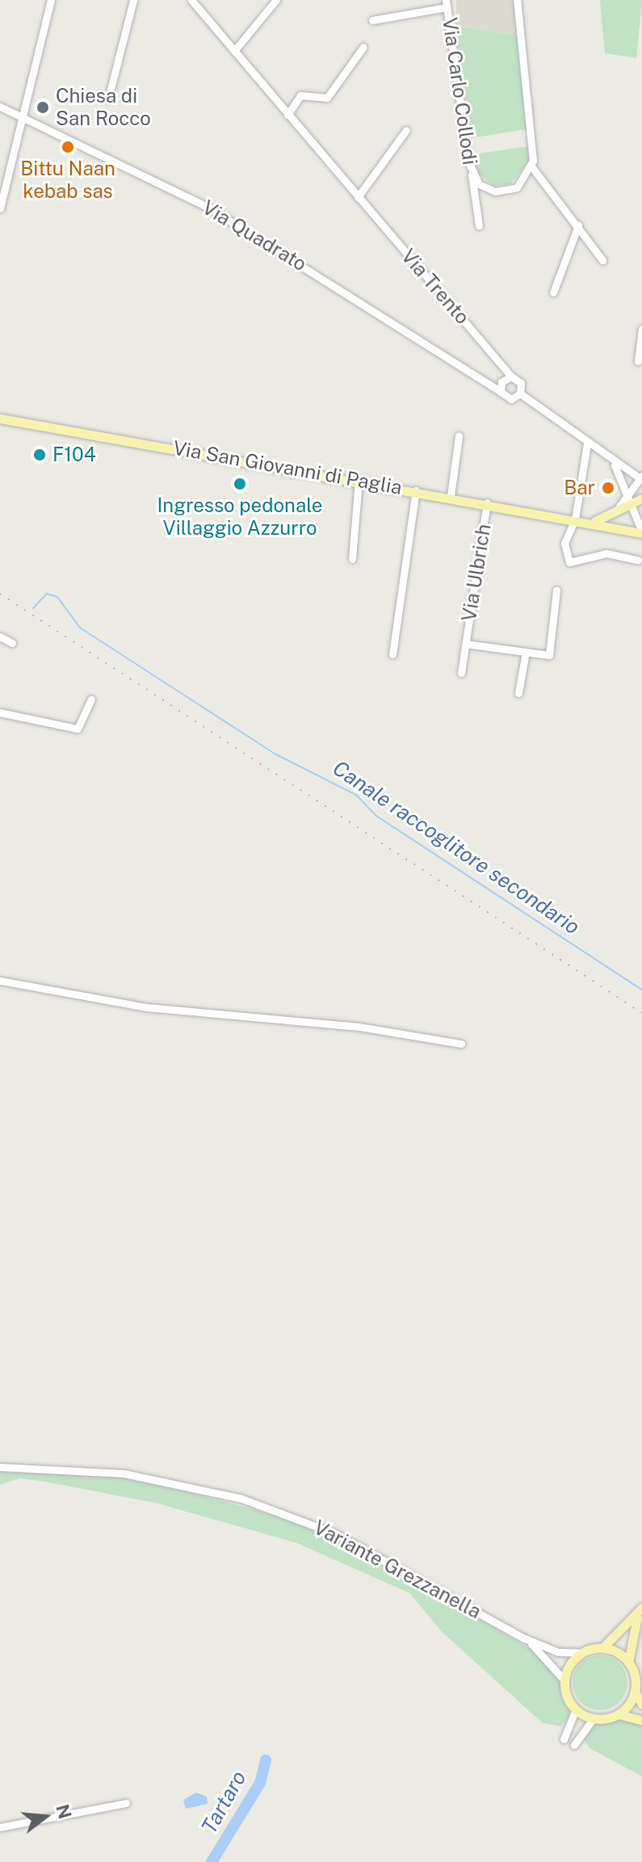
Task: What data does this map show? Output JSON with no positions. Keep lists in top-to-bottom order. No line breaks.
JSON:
{"streets":{"main road":["Via San Giovanni di Paglia","Variante Grezzanella"],"street":["Via Carlo Collodi","Via Quadrato","Via Trento","Via Ulbrich"]},"crossings":[["Via Quadrato","Via Trento"],["Via San Giovanni di Paglia","Via Ulbrich"]],"water":["Canale raccoglitore secondario","Tartaro"],"places":["Chiesa di San Rocco","Bittu Naan kebab sas","F104","Ingresso pedonale Villaggio Azzurro","Bar"],"north":"right"}
